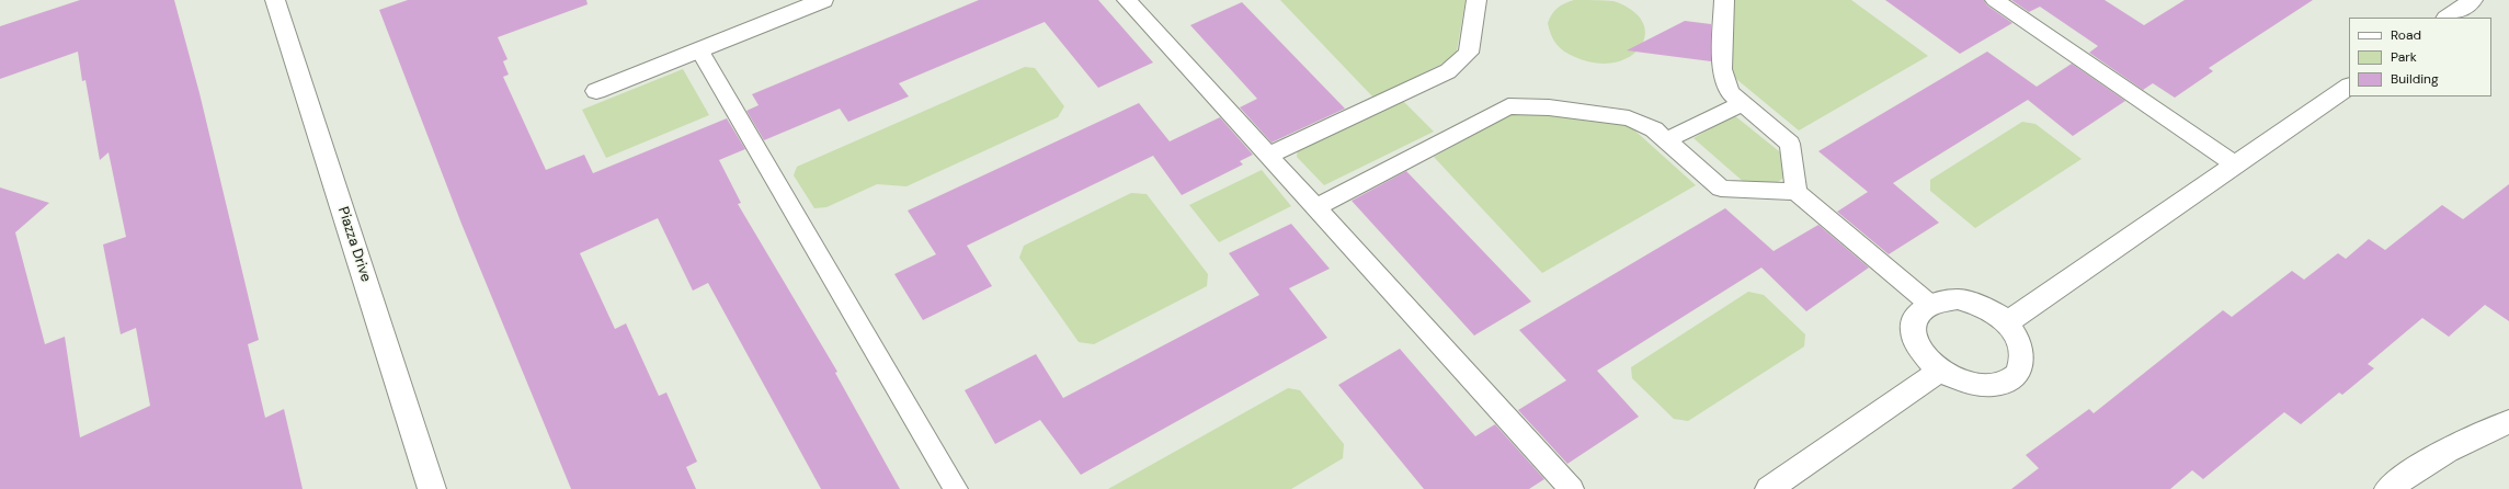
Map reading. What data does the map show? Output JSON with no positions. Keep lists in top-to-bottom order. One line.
{"streets":{"street":["Piazza Drive"]},"legend":["Road","Park","Building"]}
